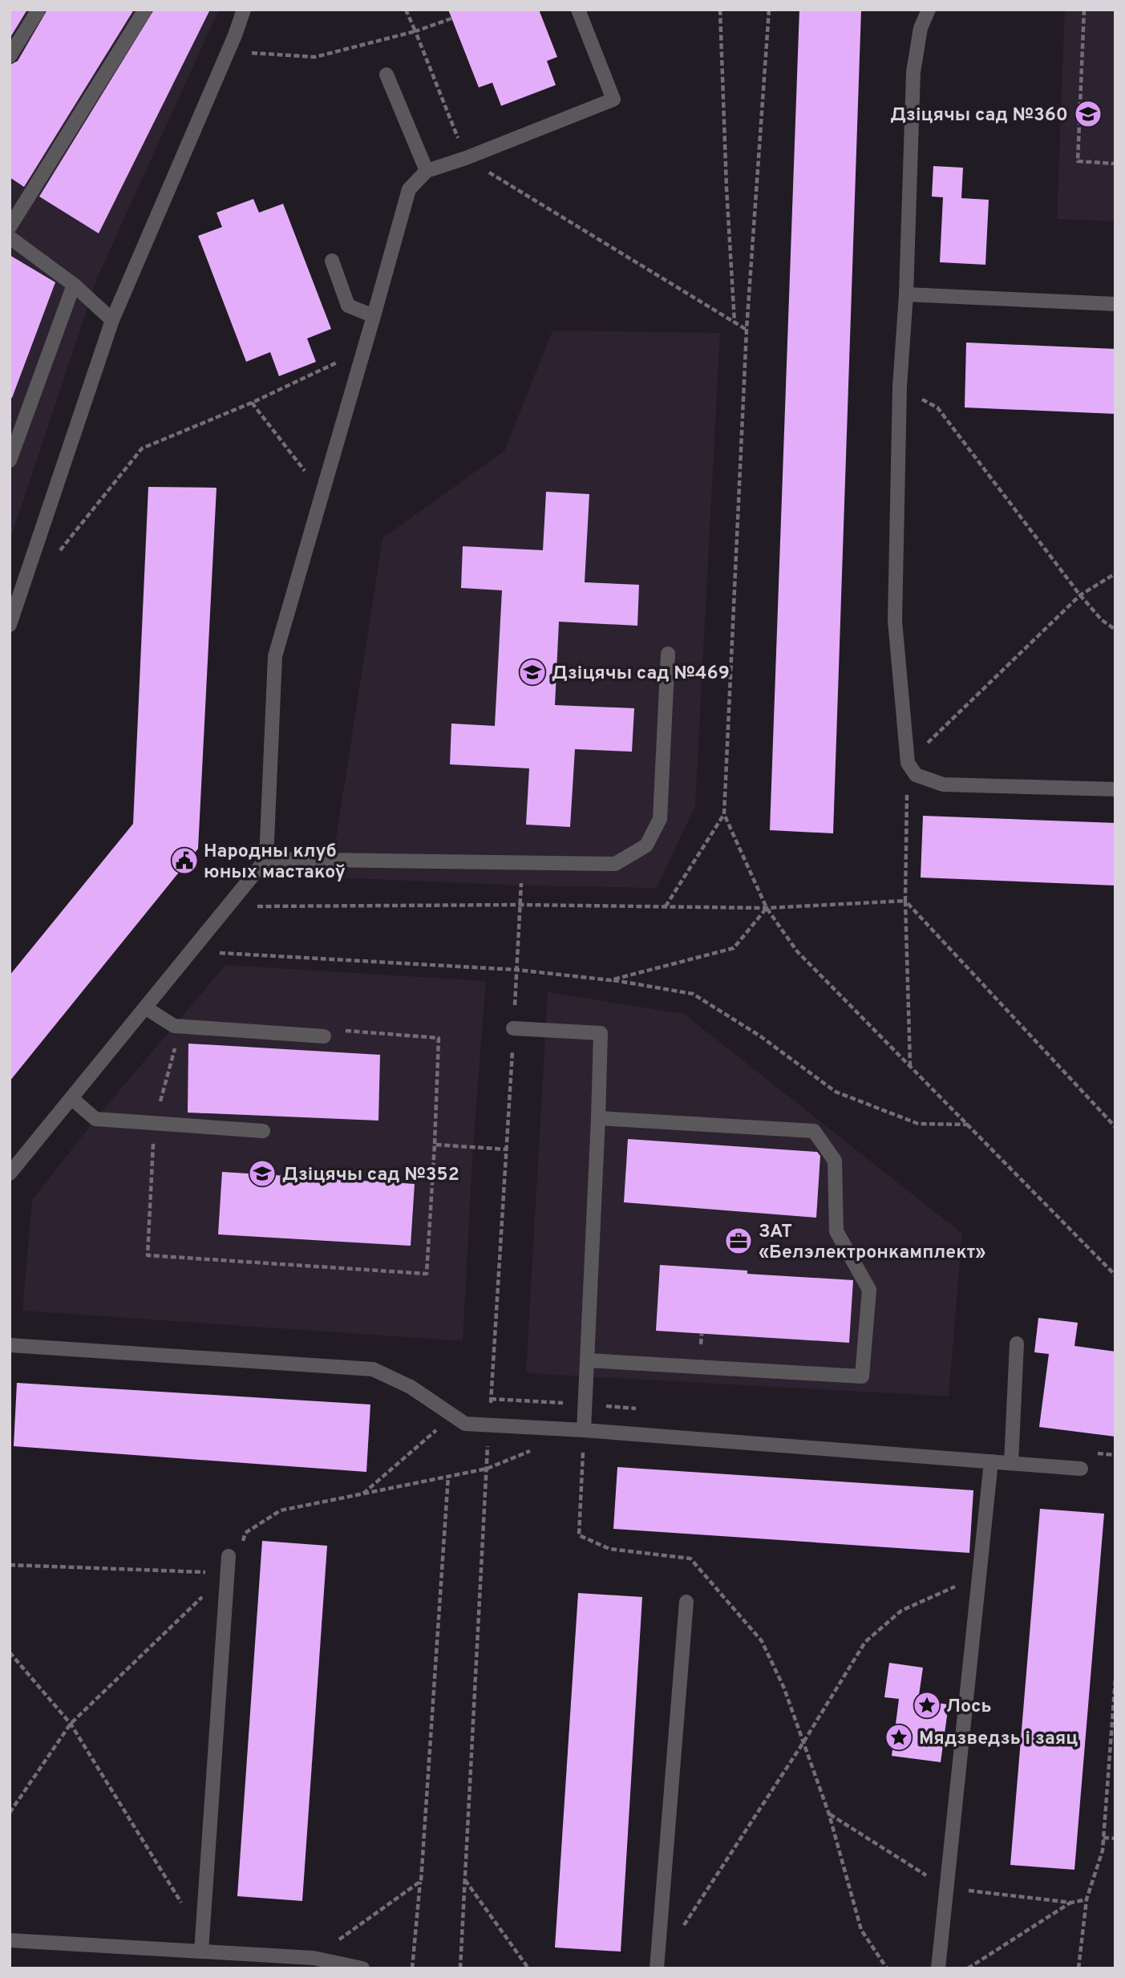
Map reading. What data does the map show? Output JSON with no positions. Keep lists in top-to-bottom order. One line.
{"places":{"school or university":["Дзіцячы сад №360","Дзіцячы сад №469","Дзіцячы сад №352"],"public building":["Народны клуб юных мастакоў"],"office":["ЗАТ «Белэлектронкамплект»"],"place":["Лось","Мядзведзь і заяц"]}}
